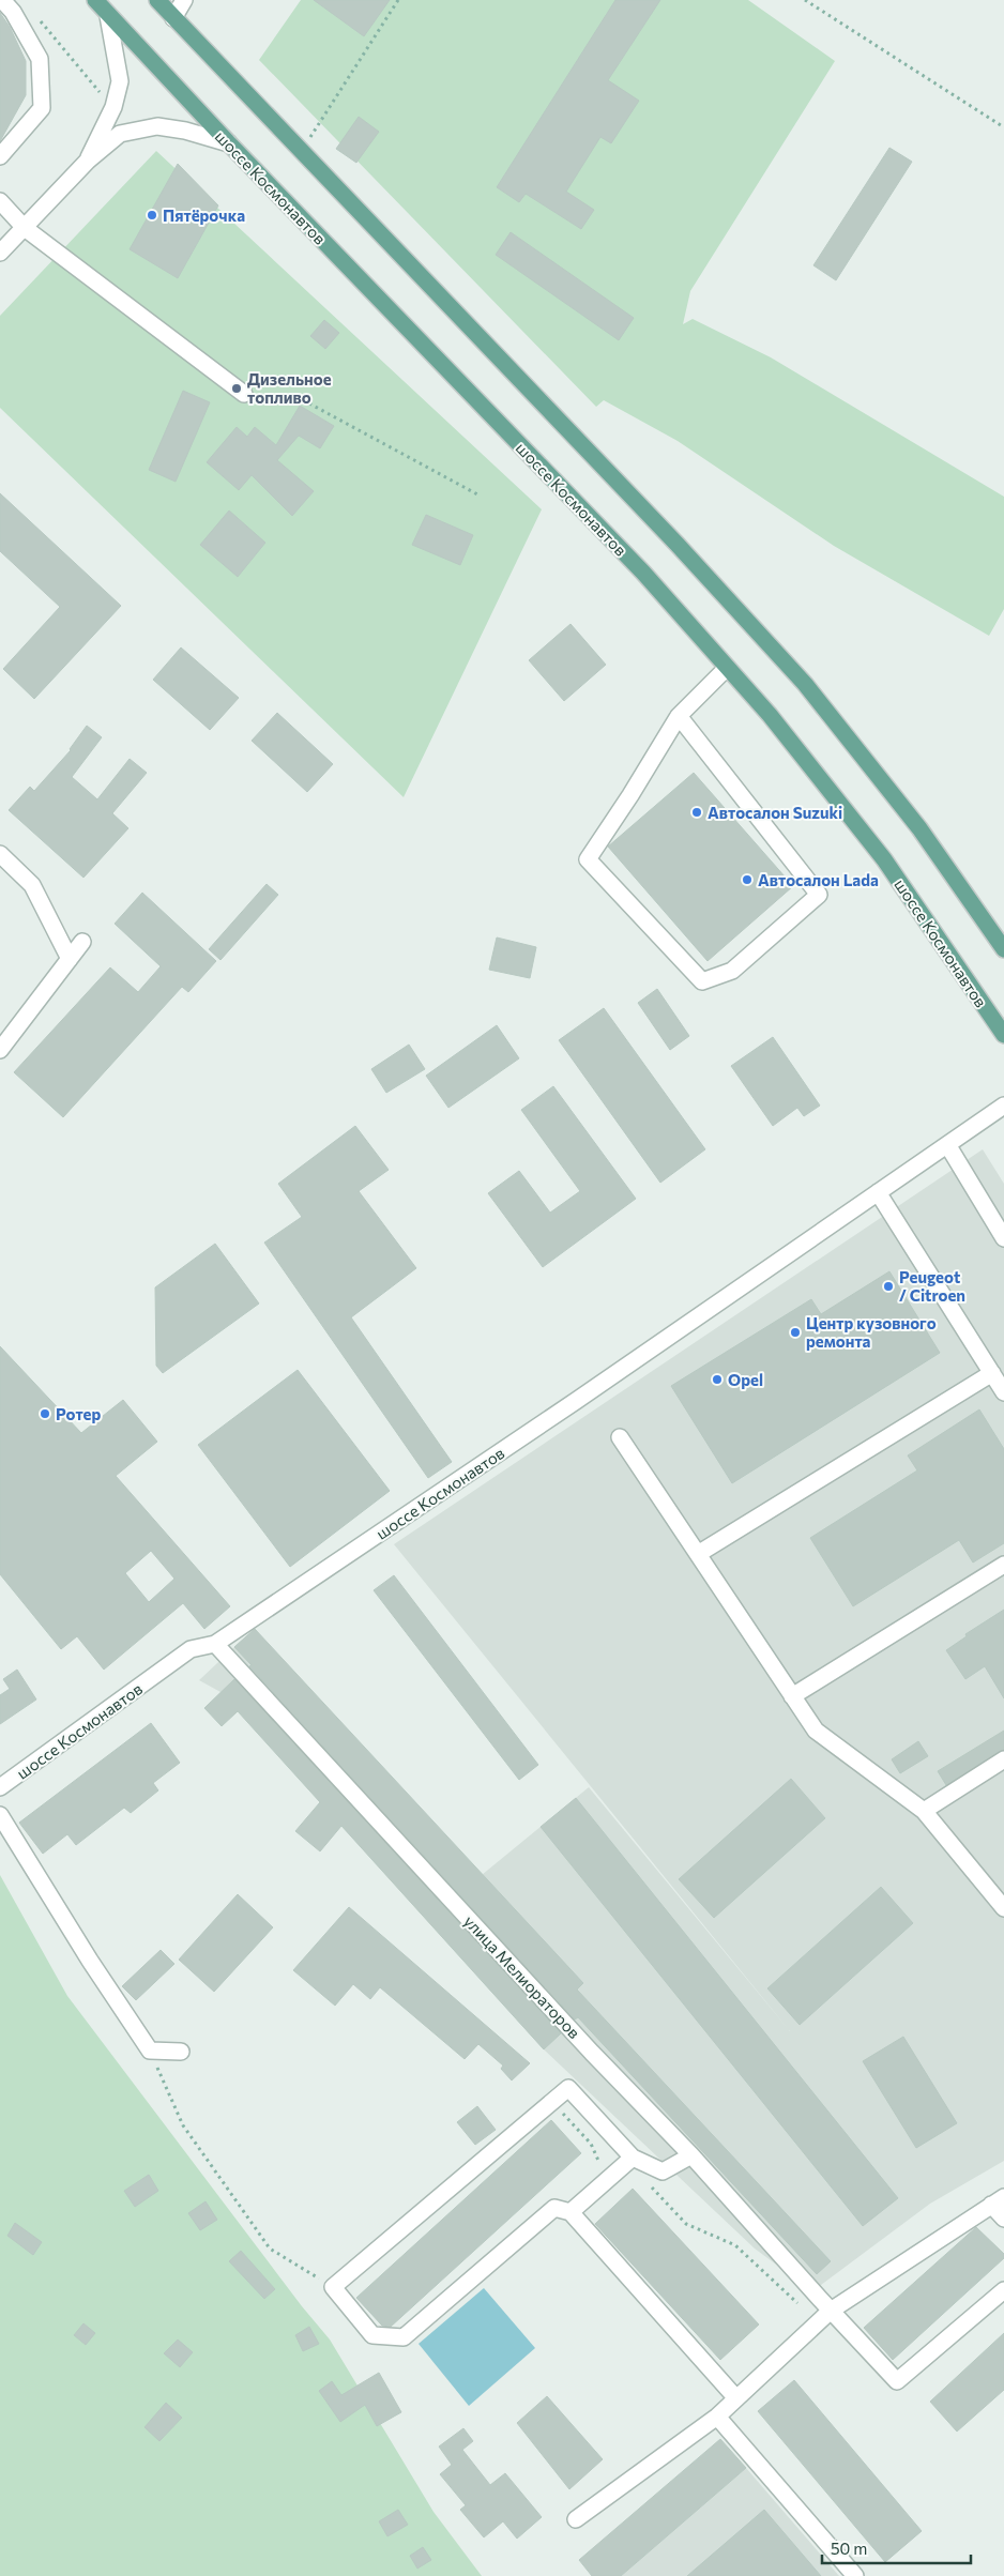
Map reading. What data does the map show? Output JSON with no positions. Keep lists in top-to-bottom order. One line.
{"streets":{"main road":["шоссе Космонавтов"],"street":["улица Мелиораторов"]},"crossings":[["шоссе Космонавтов","улица Мелиораторов"]],"places":["Пятёрочка","Дизельное топливо","Автосалон Suzuki","Автосалон Lada","Peugeot / Citroen","Центр кузовного ремонта","Opel","Ротер"],"scale_bar":"50 m"}
